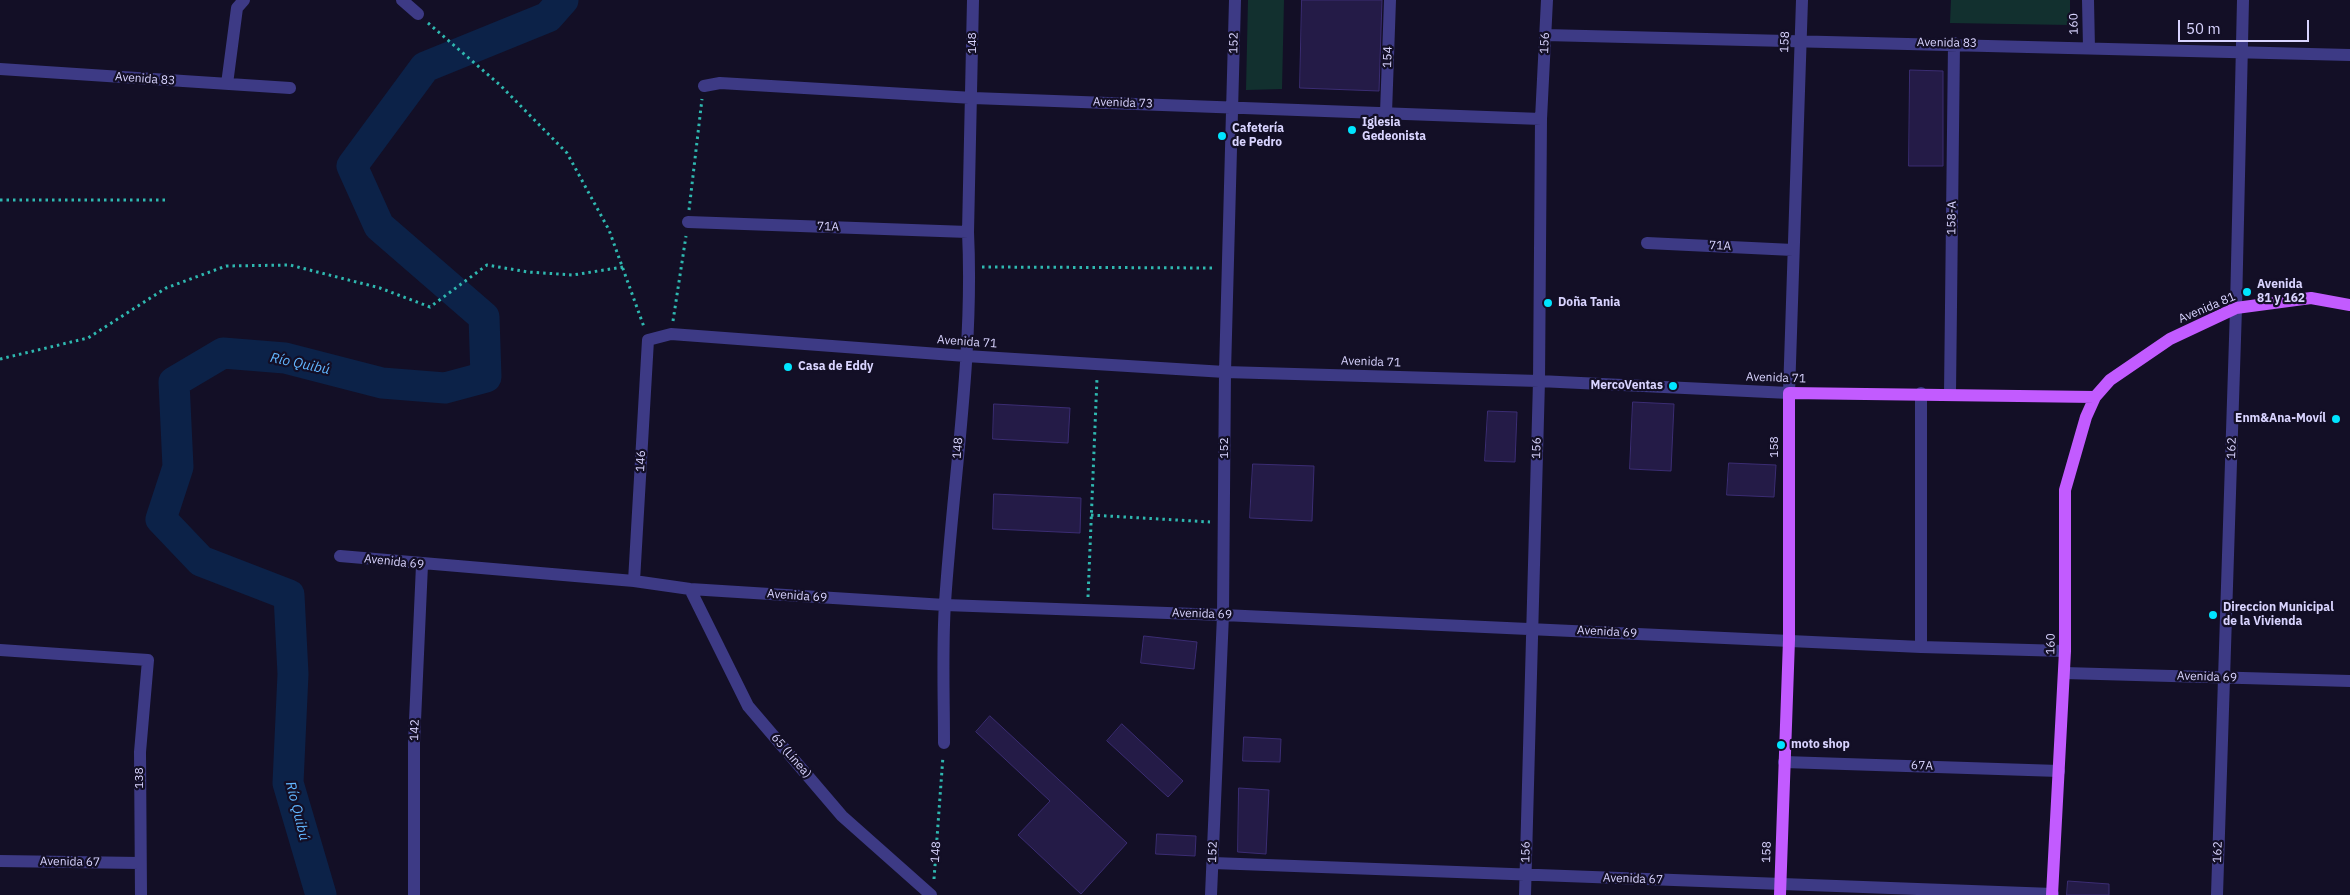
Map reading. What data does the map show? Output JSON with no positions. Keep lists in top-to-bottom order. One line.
{"streets":{"main road":["160","158","Avenida 81","Avenida 71"],"street":["148","152","156","Avenida 83","154","Avenida 73","158-A","71A","162","146","Avenida 69","142","65 (Línea)","67A","138","Avenida 67"]},"crossings":[["160","Avenida 83"],["160","Avenida 81"],["160","Avenida 71"],["160","Avenida 69"],["160","67A"],["160","Avenida 67"],["158","Avenida 83"],["158","71A"],["158","Avenida 71"],["158","Avenida 69"],["158","67A"],["158","Avenida 67"],["148","Avenida 73"],["148","71A"],["148","Avenida 71"],["148","Avenida 69"],["148","65 (Línea)"],["152","Avenida 73"],["152","Avenida 71"],["152","Avenida 69"],["152","Avenida 67"],["156","Avenida 83"],["156","Avenida 73"],["156","Avenida 71"],["156","Avenida 69"],["156","Avenida 67"],["Avenida 83","158-A"],["Avenida 83","162"],["154","Avenida 73"],["158-A","Avenida 71"],["Avenida 81","Avenida 71"],["Avenida 81","162"],["Avenida 71","146"],["162","Avenida 69"],["146","Avenida 69"],["Avenida 69","142"],["Avenida 69","65 (Línea)"],["138","Avenida 67"]],"water":["Río Quibú"],"places":["Iglesia Gedeonista","Cafetería de Pedro","Avenida 81 y 162","Doña Tania","Casa de Eddy","MercoVentas","Enm&Ana-Movíl","Direccion Municipal de la Vivienda","moto shop"],"scale_bar":"50 m"}
